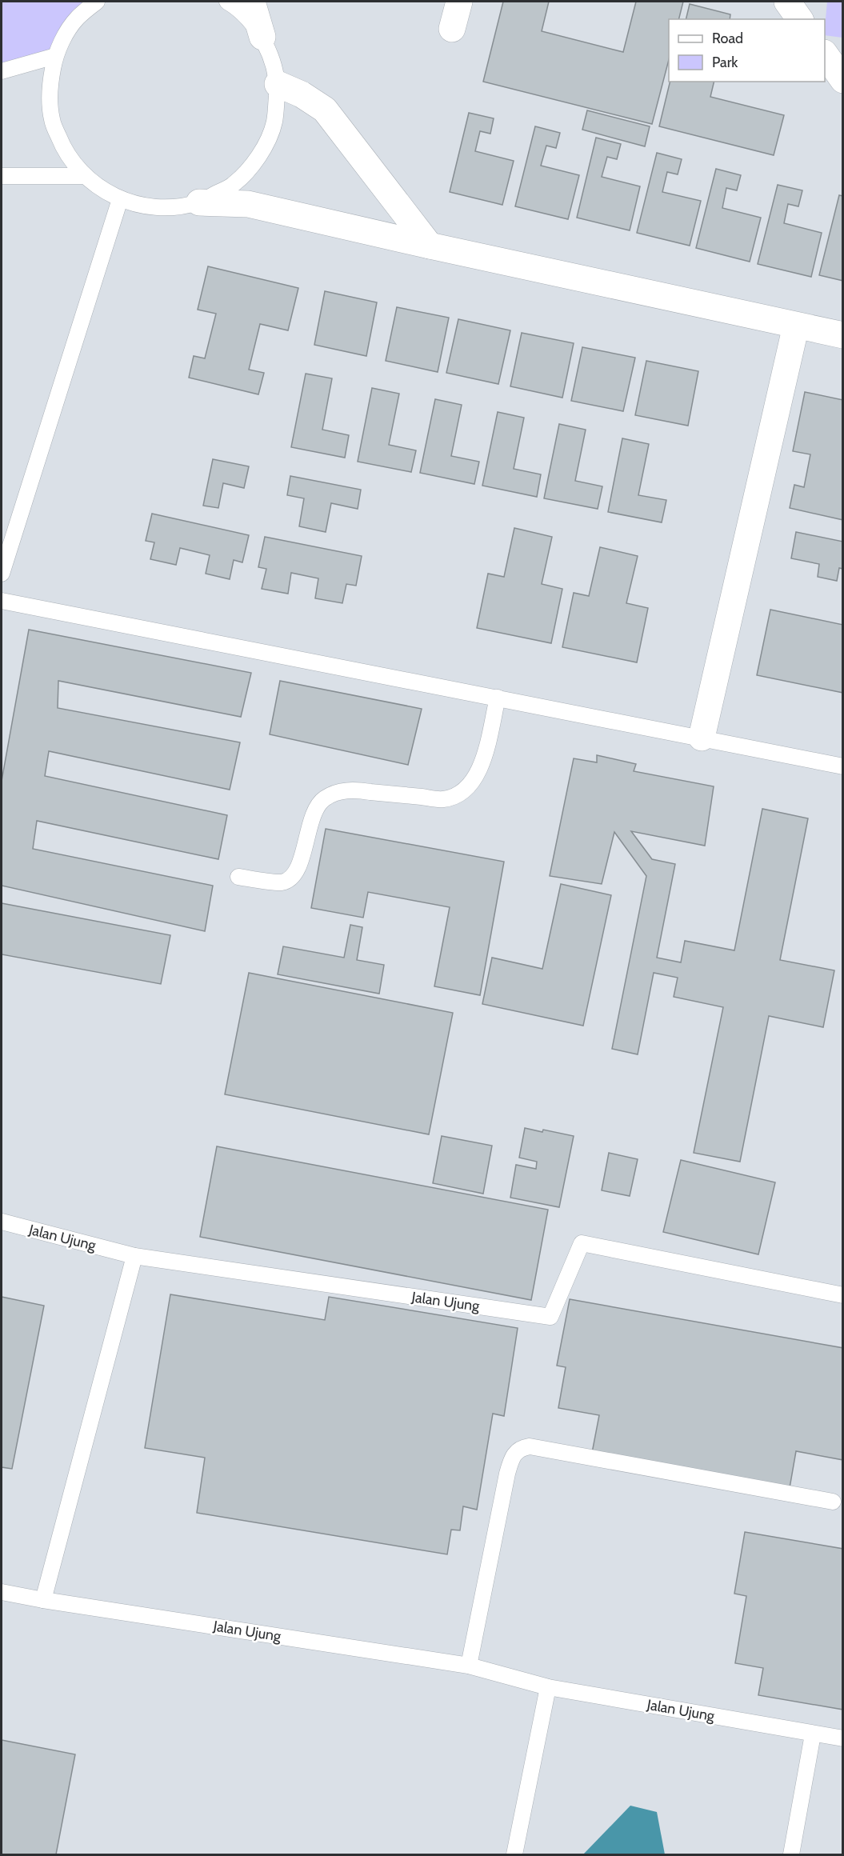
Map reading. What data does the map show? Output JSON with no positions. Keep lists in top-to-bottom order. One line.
{"streets":{"lane":["Jalan Ujung"]},"legend":["Road","Park"]}
